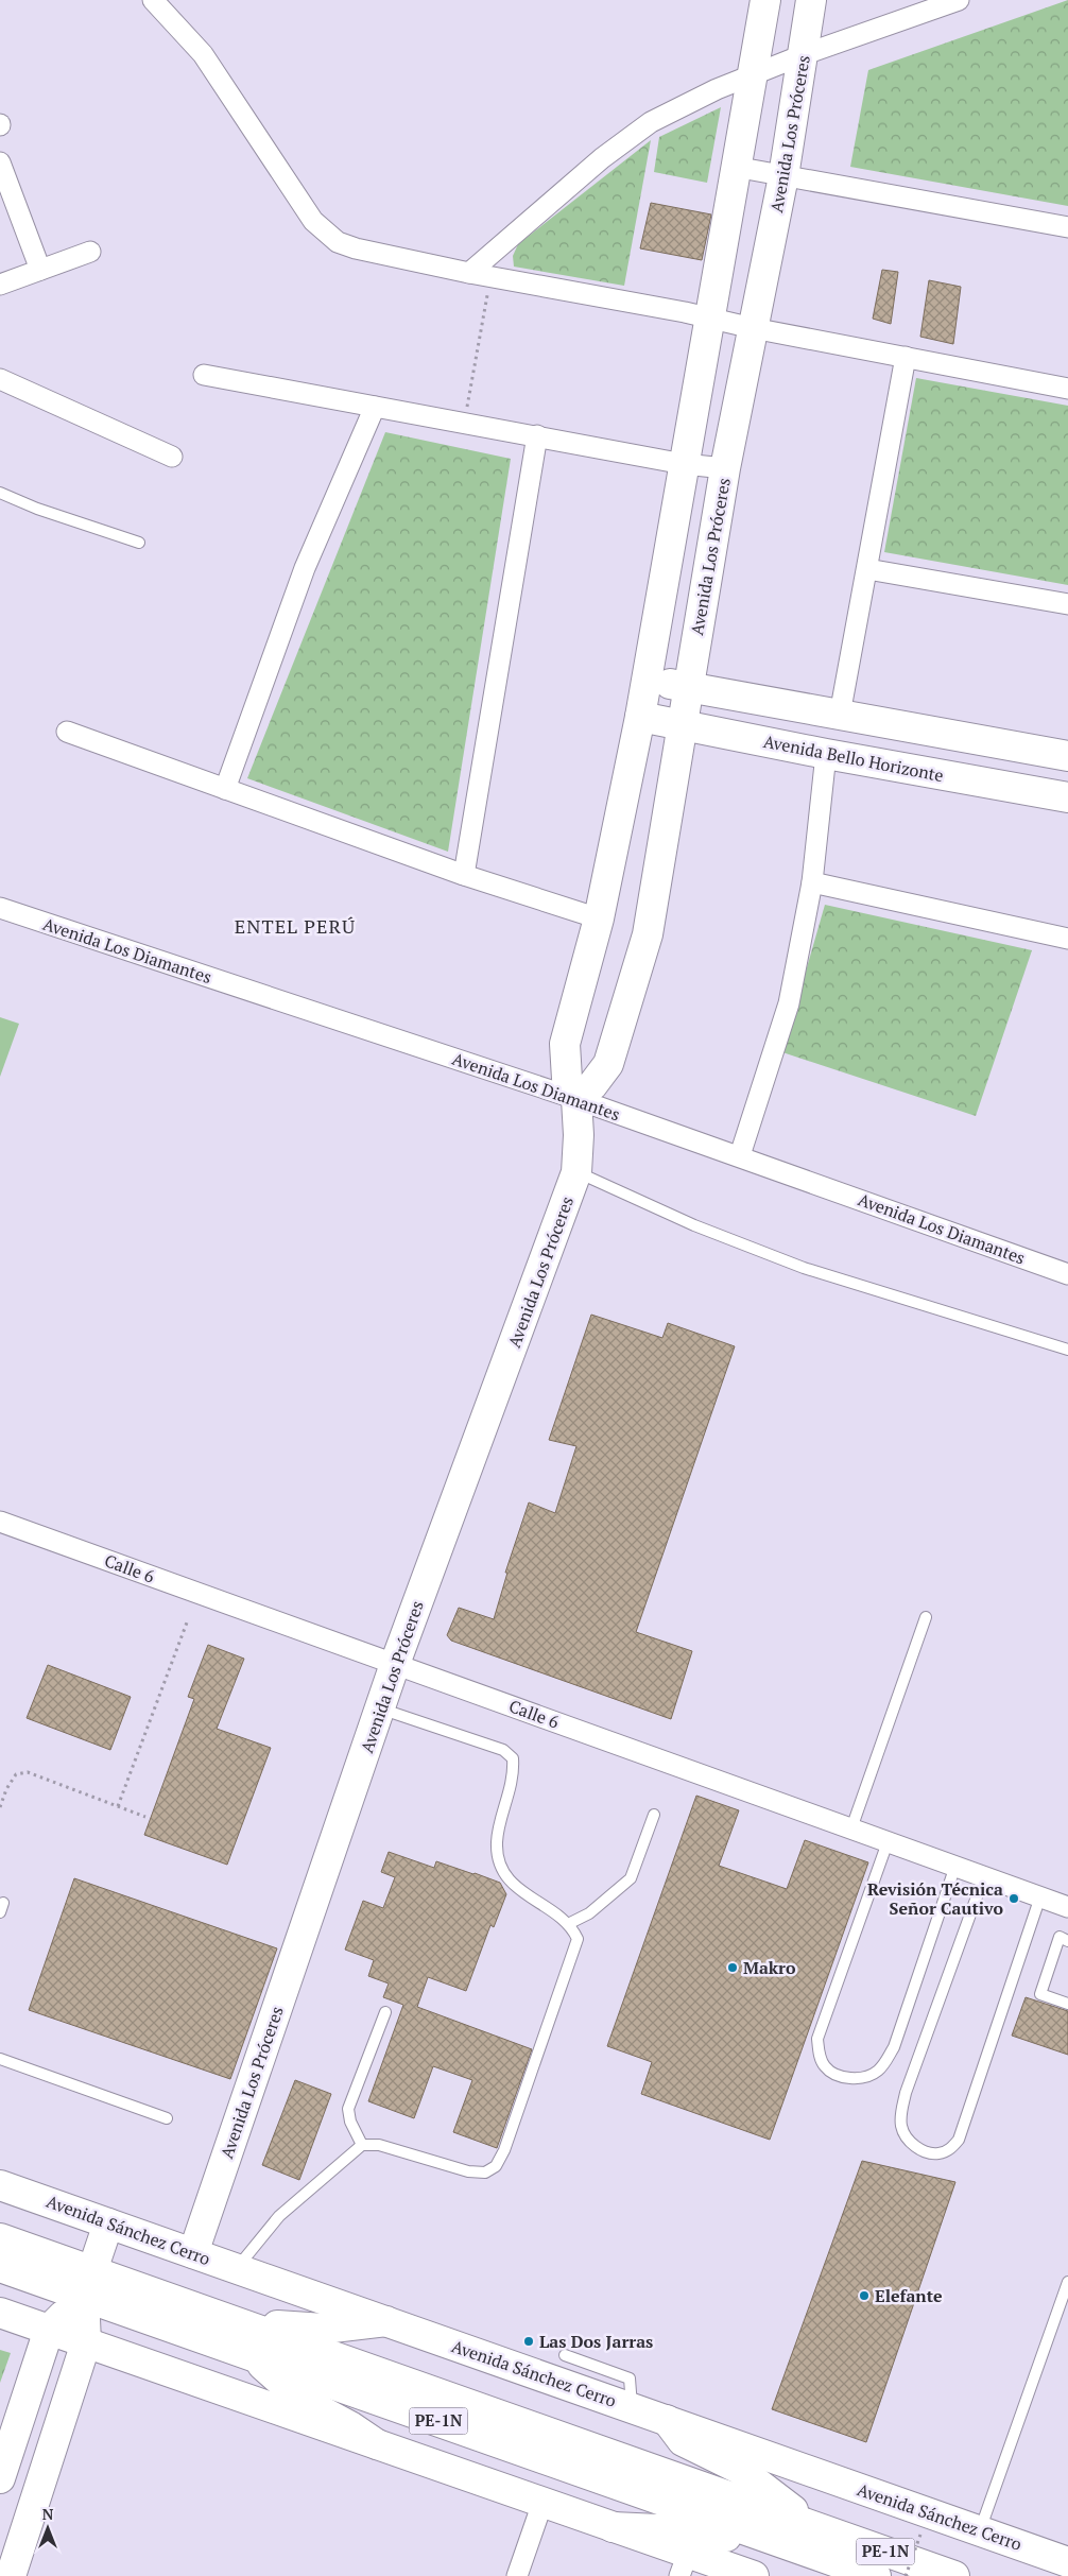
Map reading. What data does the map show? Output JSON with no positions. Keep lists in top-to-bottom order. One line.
{"streets":{"main road":["Avenida Los Próceres","Avenida Bello Horizonte","Avenida Sánchez Cerro","PE-1N"],"street":["Avenida Los Diamantes","Calle 6"]},"crossings":[["Avenida Los Próceres","Avenida Bello Horizonte"],["Avenida Los Próceres","Avenida Los Diamantes"],["Avenida Los Próceres","Calle 6"],["Avenida Los Próceres","Avenida Sánchez Cerro"]],"districts":["ENTEL PERÚ"],"places":["Revisión Técnica Señor Cautivo","Makro","Elefante","Las Dos Jarras"],"north":"top"}
